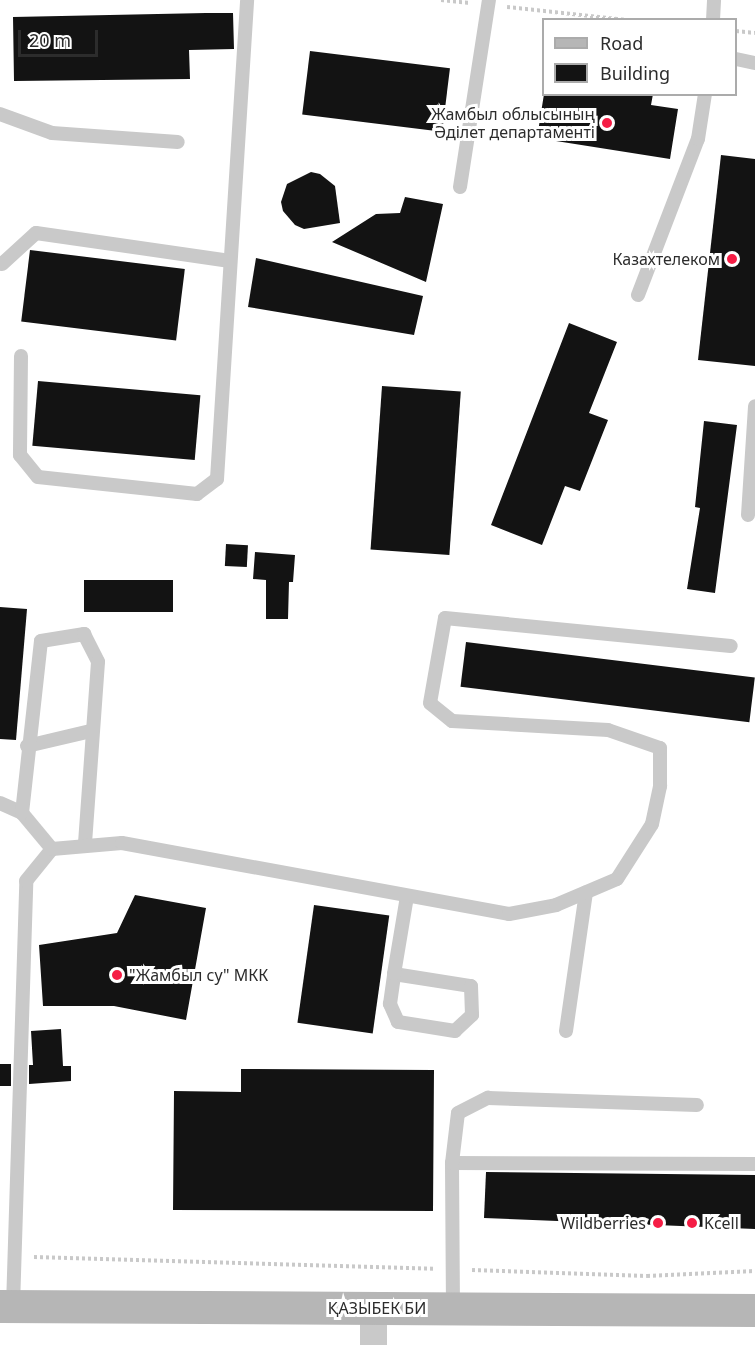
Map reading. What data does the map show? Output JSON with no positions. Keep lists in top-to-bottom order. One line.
{"streets":{"street":["ҚАЗЫБЕК БИ"]},"places":["Жамбыл облысының Әділет департаменті","Казахтелеком","\"Жамбыл су\" МКК","Wildberries","Kcell"],"legend":["Road","Building"],"scale_bar":"20 m"}
